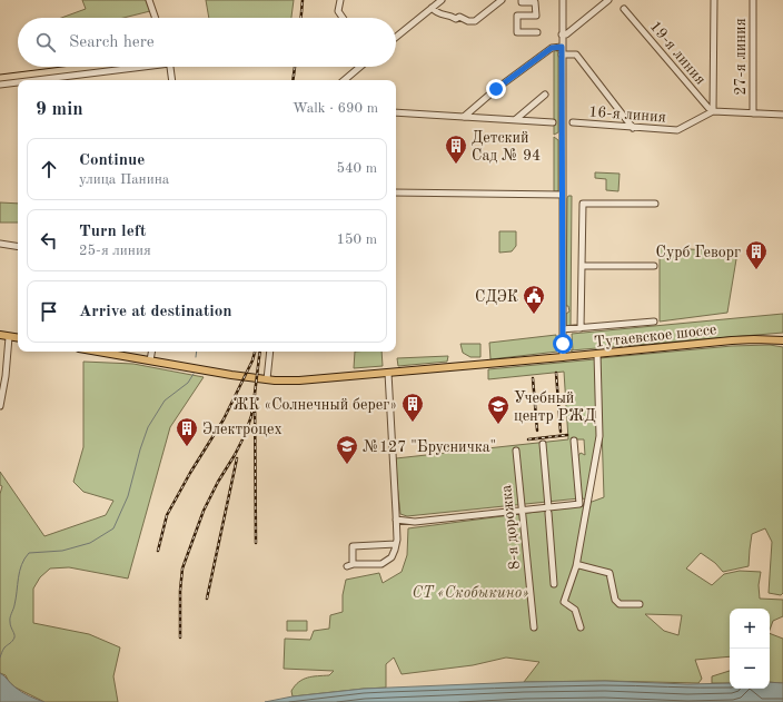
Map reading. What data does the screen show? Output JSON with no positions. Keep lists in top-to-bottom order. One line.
{"streets":{"main road":["Тутаевское шоссе"],"street":["19-я линия","27-я линия","16-я линия","8-я дорожка"]},"crossings":[["19-я линия","27-я линия"],["19-я линия","16-я линия"],["27-я линия","16-я линия"]],"parks":["СТ «Скобыкино»"],"places":{"building":["Детский Сад № 94","Сурб Геворг","ЖК «Солнечный берег»","Электроцех"],"public building":["СДЭК"],"school or university":["Учебный центр РЖД","№127 \"Брусничка\""]},"page":{"search":"Search here","heading":["9 min","Walk · 690 m"],"list":[["Continue","улица Панина","540 m"],["Turn left","25-я линия","150 m"],"Arrive at destination"],"map_buttons":["+","−"]}}
